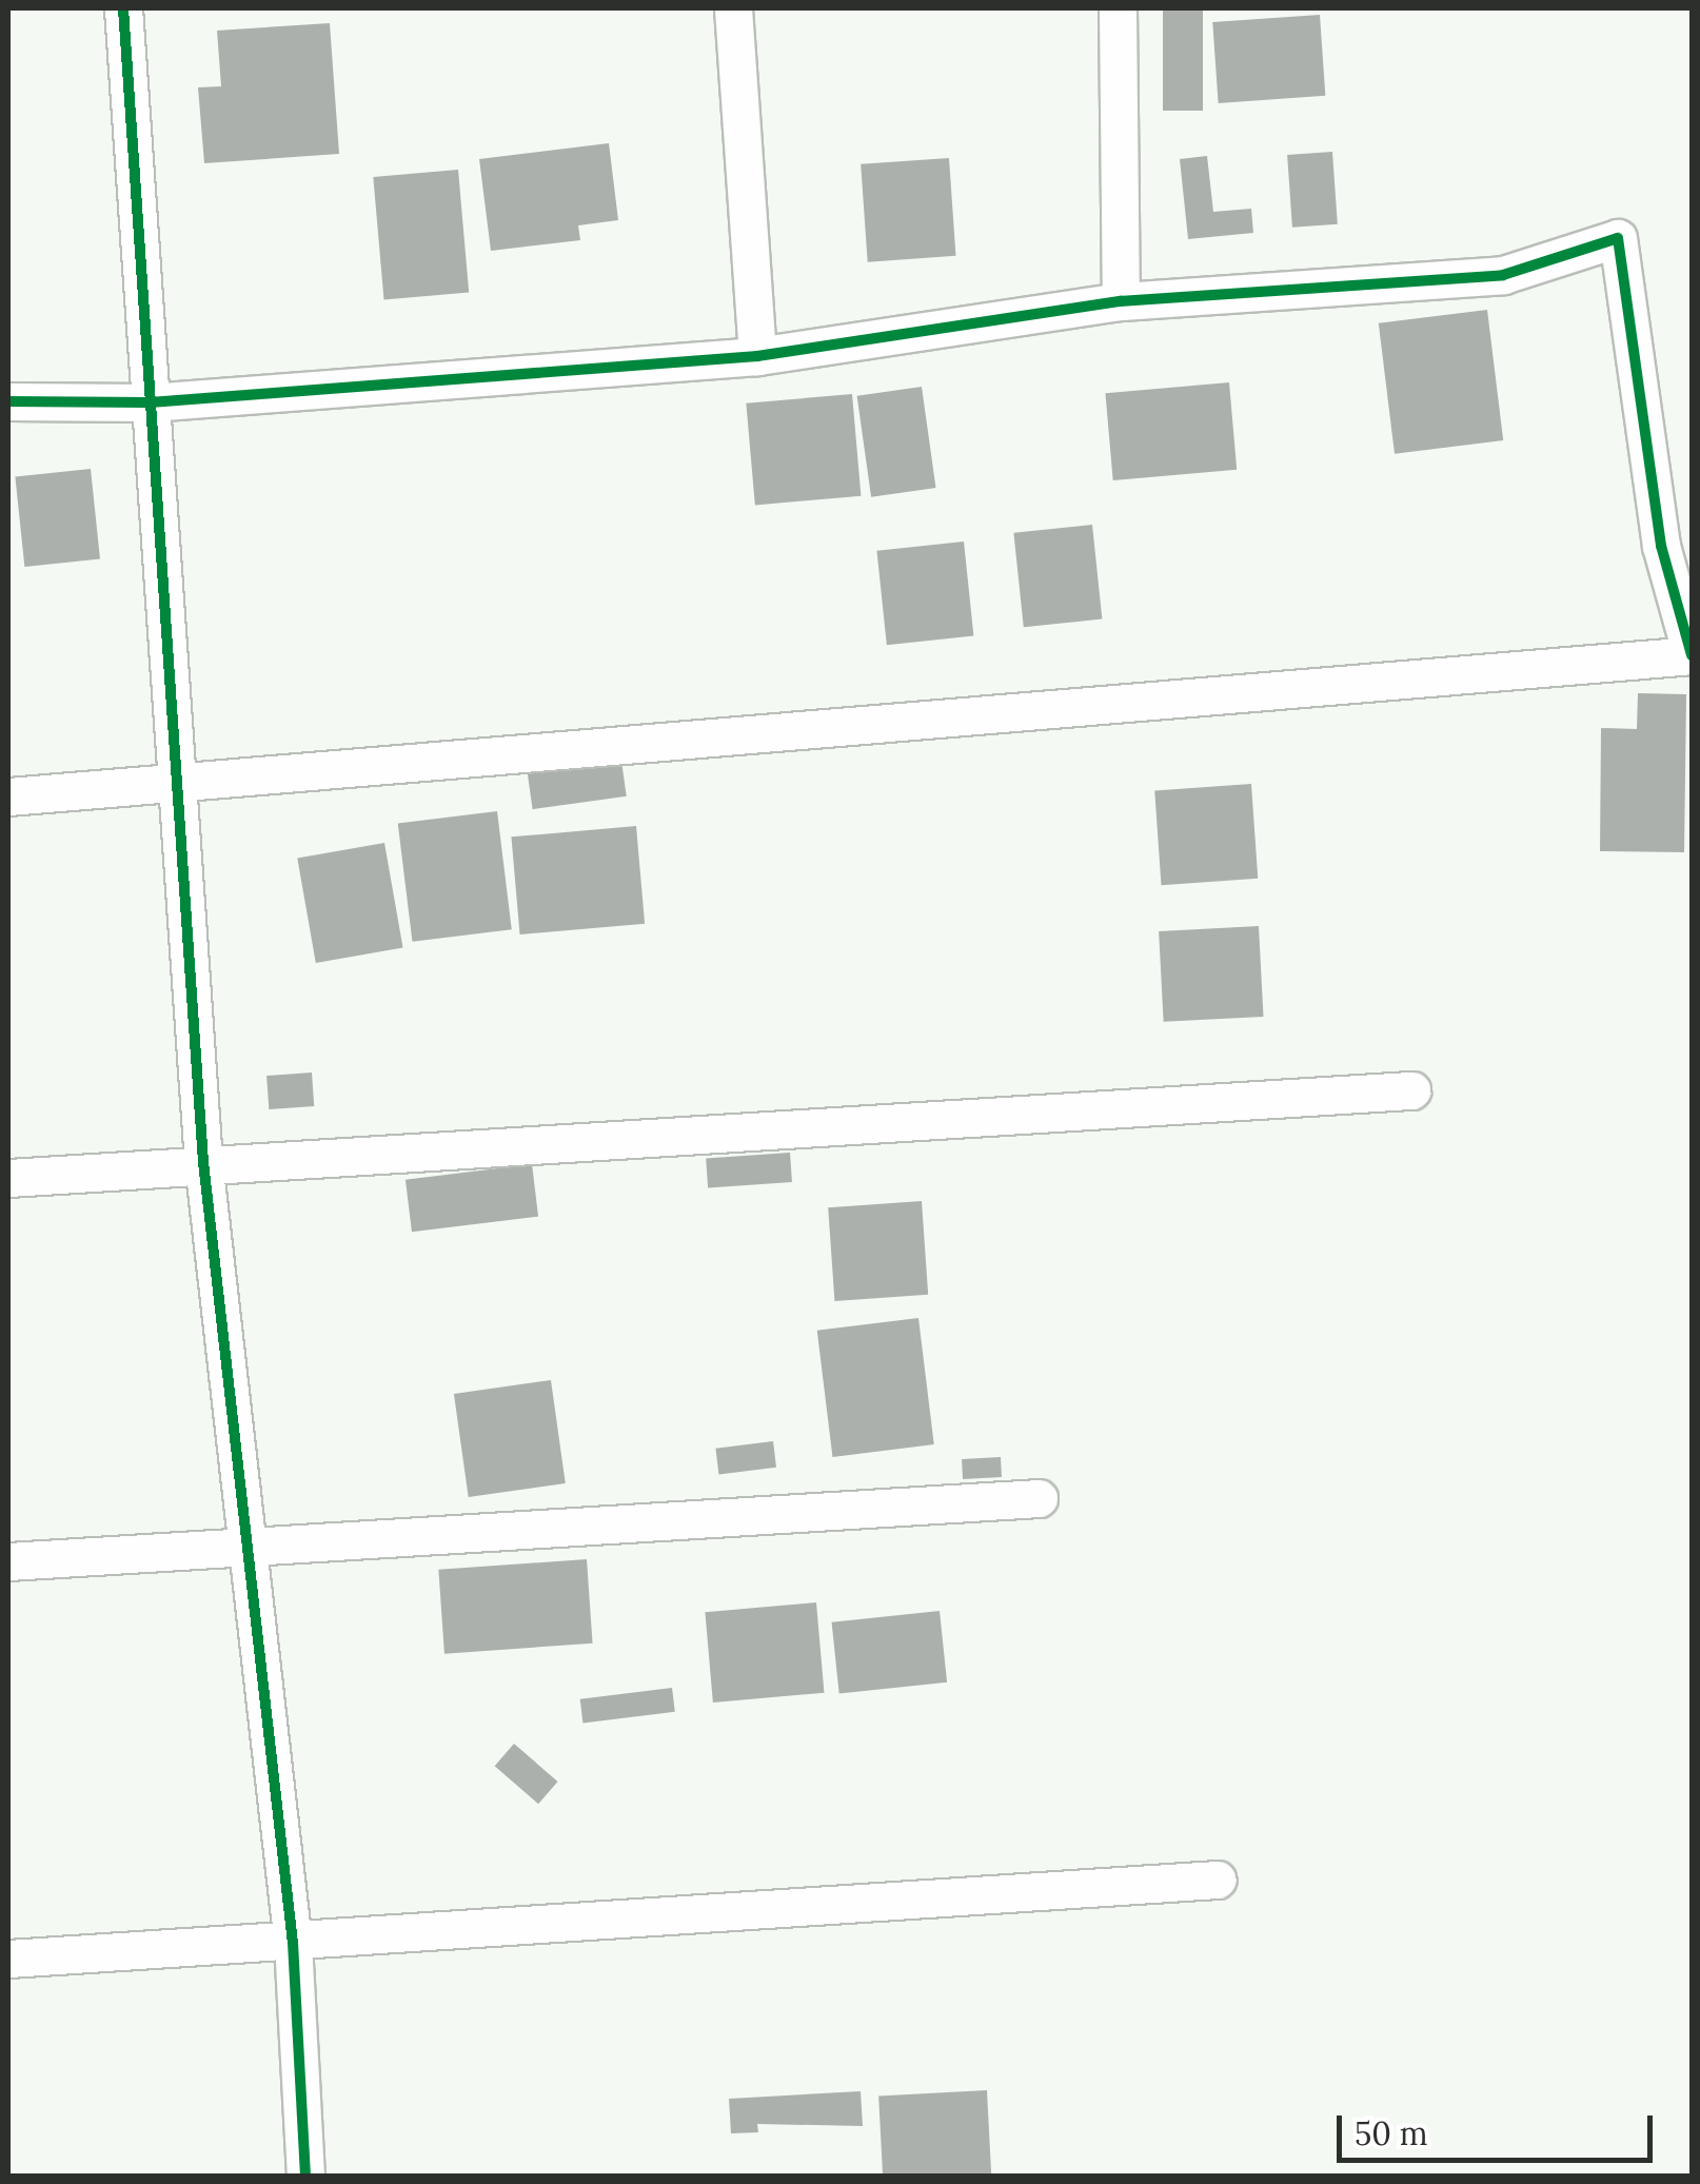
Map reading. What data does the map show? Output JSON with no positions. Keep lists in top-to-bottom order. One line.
{"scale_bar":"50 m"}
